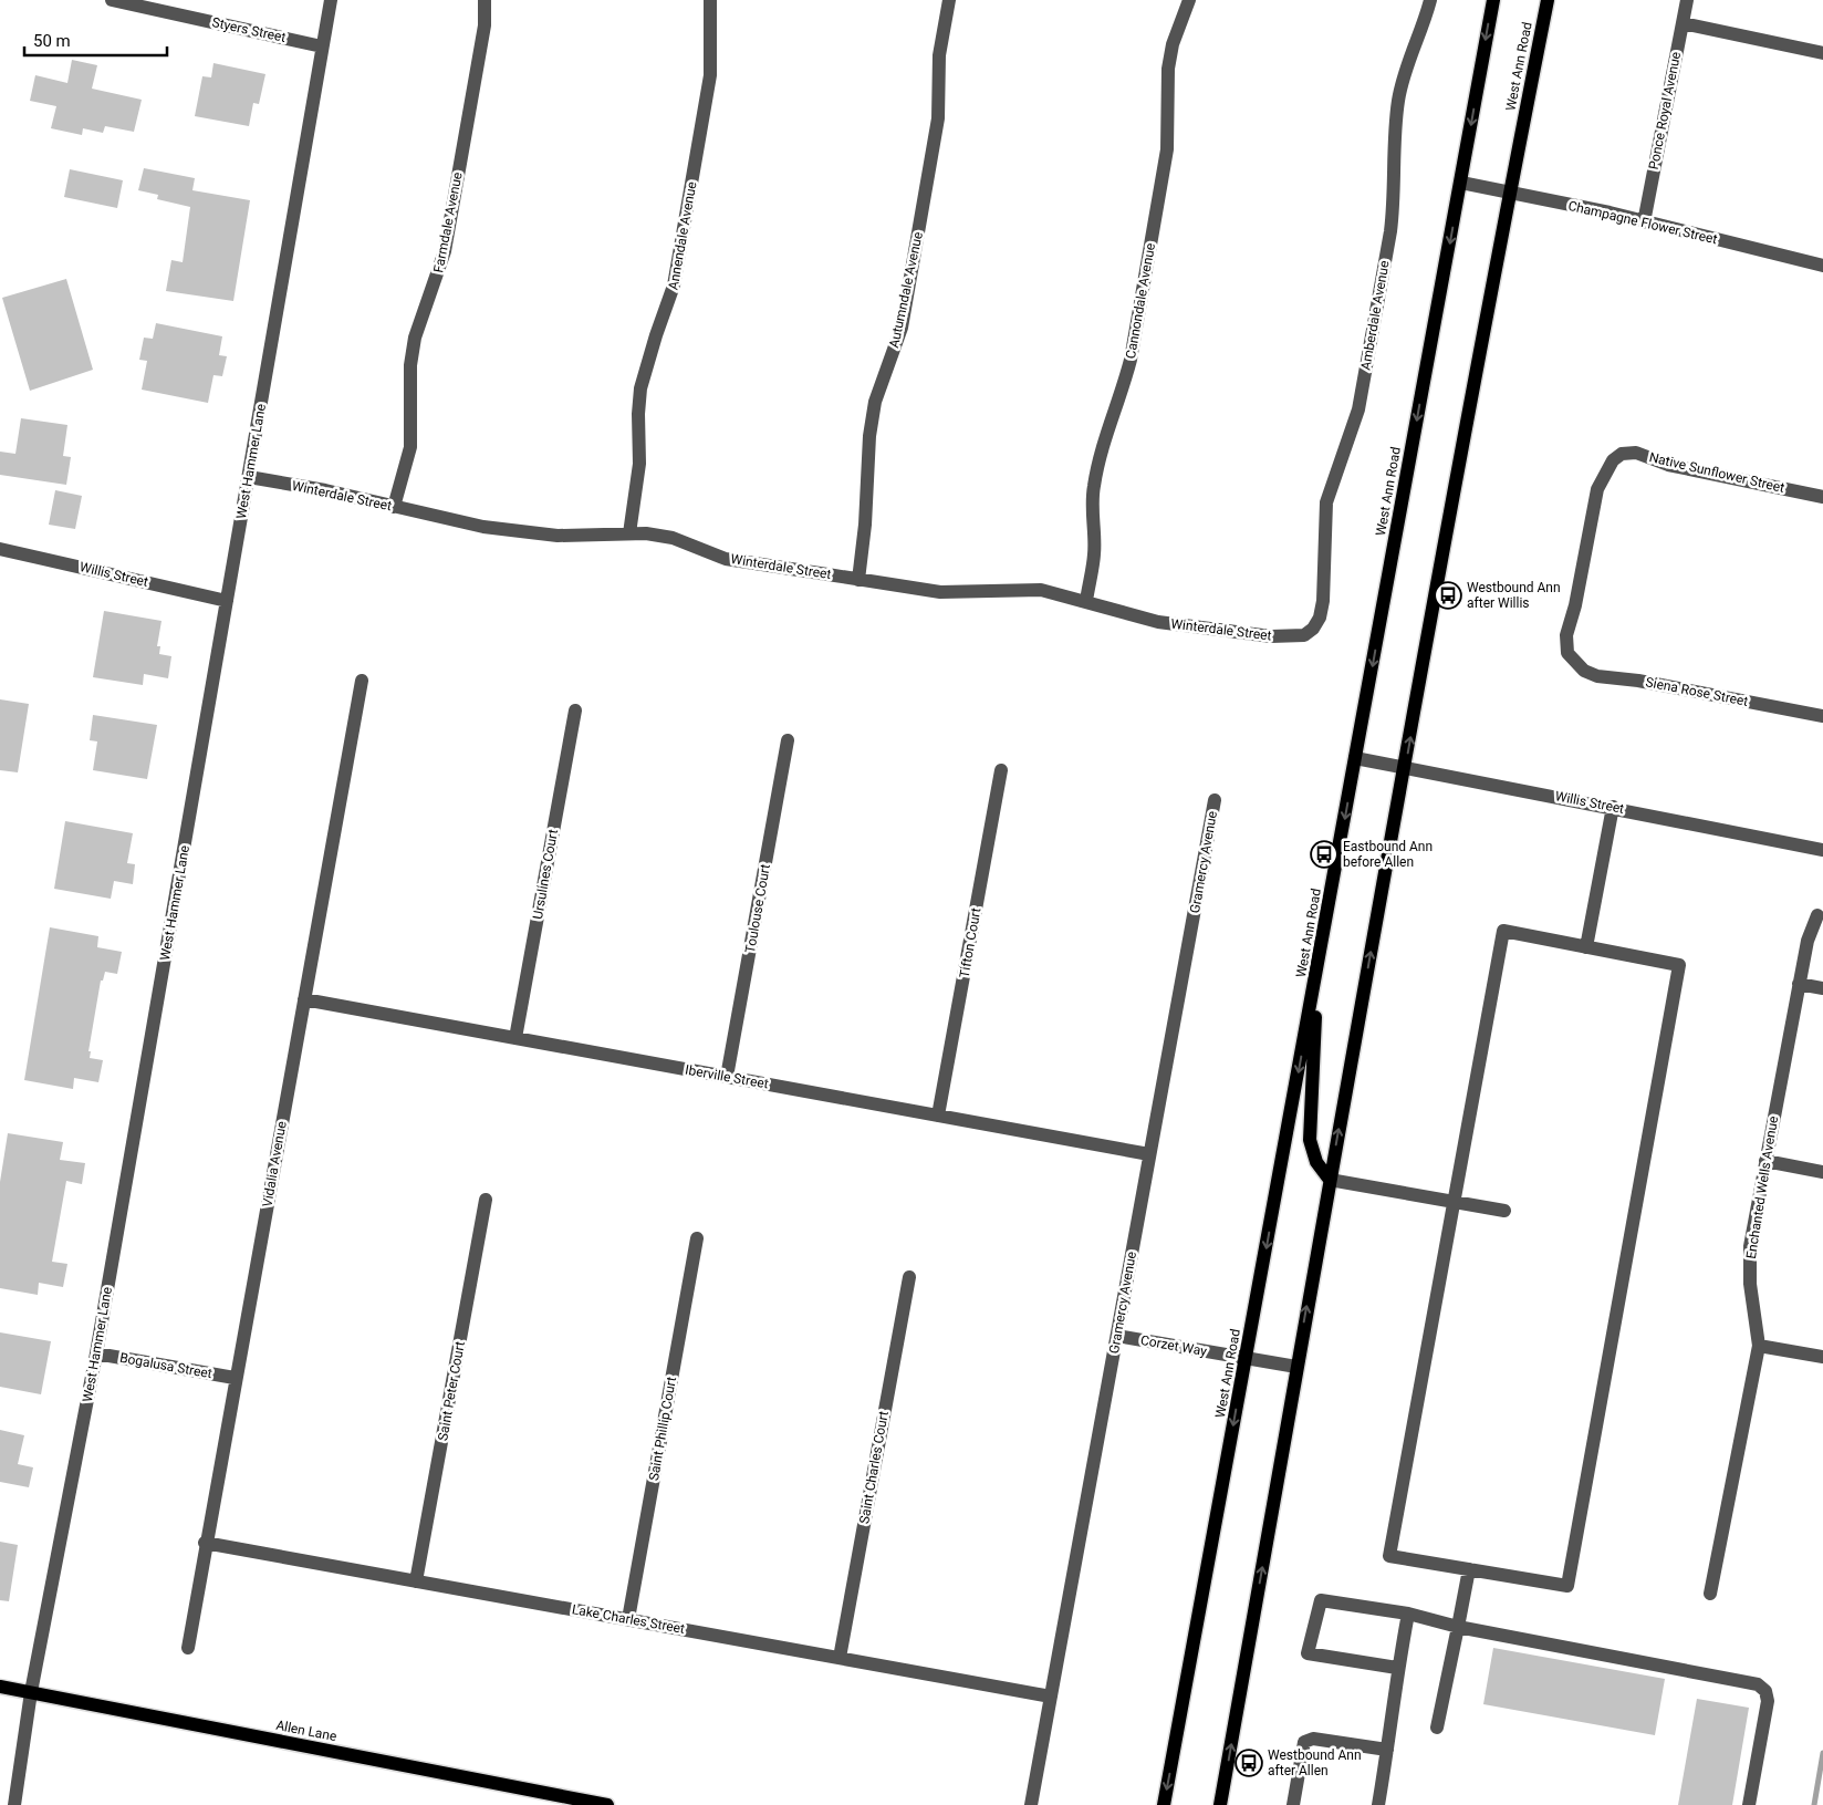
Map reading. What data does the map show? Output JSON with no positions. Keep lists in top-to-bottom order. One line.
{"streets":{"main road":["West Ann Road","Allen Lane"],"street":["Styers Street","Ponce Royal Avenue","Farmdale Avenue","Champagne Flower Street","Annendale Avenue","Autumndale Avenue","Cannondale Avenue","Amberdale Avenue","West Hammer Lane","Native Sunflower Street","Winterdale Street","Willis Street","Siena Rose Street","Gramercy Avenue","Ursulines Court","Toulouse Court","Tifton Court","Iberville Street","Vidalia Avenue","Enchanted Wells Avenue","Corzet Way","Bogalusa Street","Saint Peter Court","Saint Phillip Court","Saint Charles Court","Lake Charles Street"]},"crossings":[["Styers Street","West Hammer Lane"],["West Ann Road","Champagne Flower Street"],["West Ann Road","Willis Street"],["West Ann Road","Corzet Way"],["Ponce Royal Avenue","Champagne Flower Street"],["Farmdale Avenue","Winterdale Street"],["Annendale Avenue","Winterdale Street"],["Autumndale Avenue","Winterdale Street"],["Cannondale Avenue","Winterdale Street"],["Amberdale Avenue","Winterdale Street"],["West Hammer Lane","Winterdale Street"],["West Hammer Lane","Willis Street"],["West Hammer Lane","Bogalusa Street"],["West Hammer Lane","Allen Lane"],["Native Sunflower Street","Siena Rose Street"],["Gramercy Avenue","Iberville Street"],["Gramercy Avenue","Corzet Way"],["Gramercy Avenue","Lake Charles Street"],["Ursulines Court","Iberville Street"],["Toulouse Court","Iberville Street"],["Tifton Court","Iberville Street"],["Iberville Street","Vidalia Avenue"],["Vidalia Avenue","Bogalusa Street"],["Vidalia Avenue","Lake Charles Street"],["Saint Peter Court","Lake Charles Street"],["Saint Phillip Court","Lake Charles Street"],["Saint Charles Court","Lake Charles Street"]],"places":{"bus stop":["Westbound Ann after Willis","Eastbound Ann before Allen","Westbound Ann after Allen"]},"scale_bar":"50 m"}
